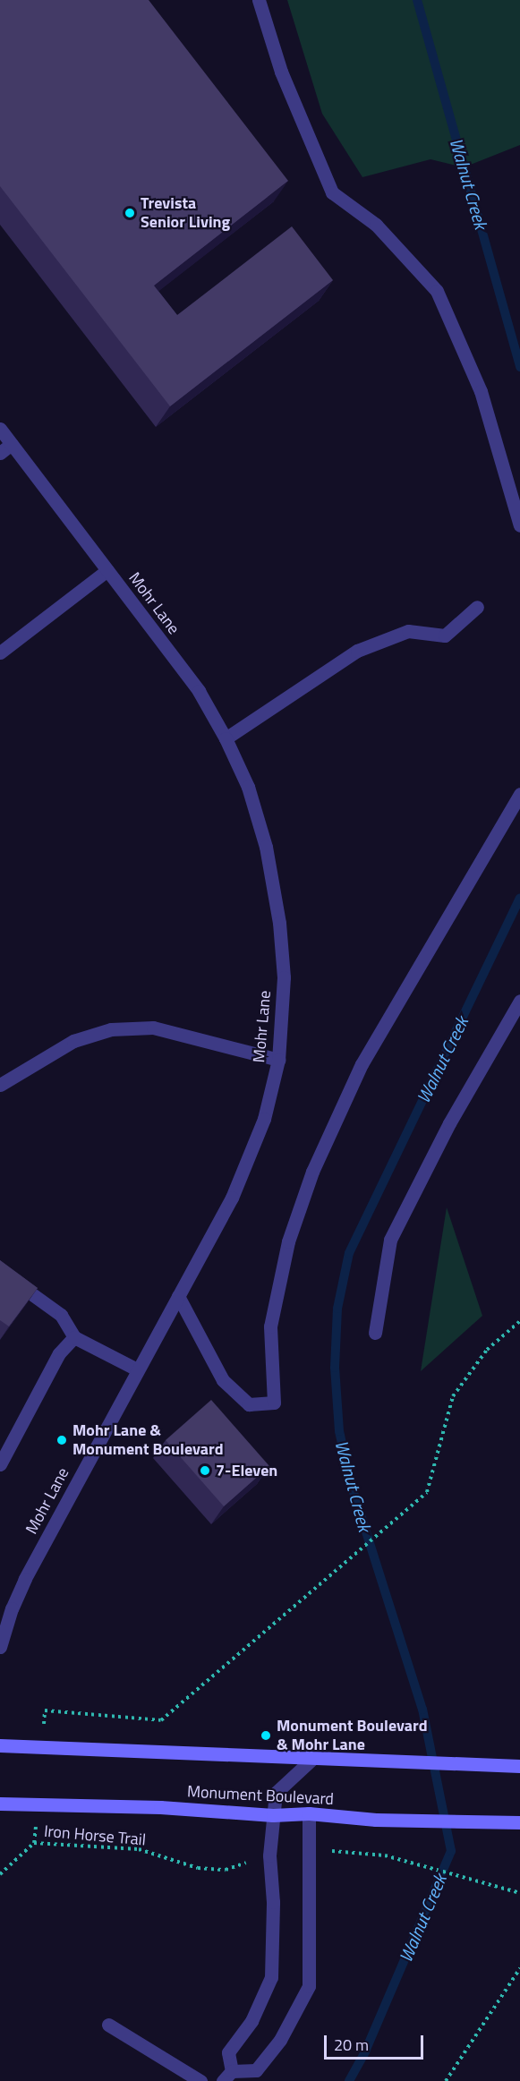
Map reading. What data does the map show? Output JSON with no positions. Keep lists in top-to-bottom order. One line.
{"streets":{"main road":["Monument Boulevard"],"street":["Mohr Lane"],"path":["Iron Horse Trail"]},"crossings":[["Monument Boulevard","Iron Horse Trail"]],"water":["Walnut Creek"],"places":["Trevista Senior Living","Mohr Lane & Monument Boulevard","7-Eleven","Monument Boulevard & Mohr Lane"],"scale_bar":"20 m"}
